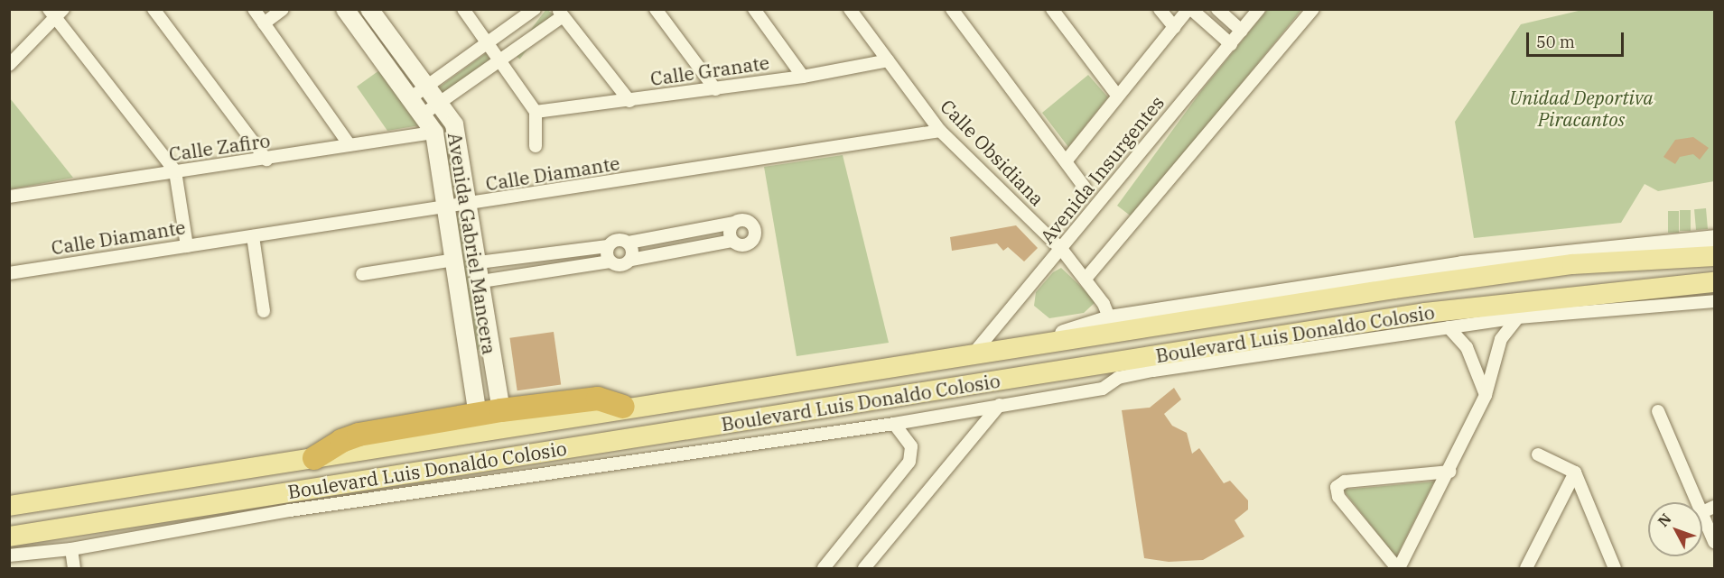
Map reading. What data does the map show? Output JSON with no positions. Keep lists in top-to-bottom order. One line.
{"streets":{"main road":["Boulevard Luis Donaldo Colosio"],"street":["Calle Granate","Calle Zafiro","Calle Obsidiana","Avenida Insurgentes","Calle Diamante","Avenida Gabriel Mancera"]},"crossings":[["Calle Granate","Calle Obsidiana"],["Calle Zafiro","Avenida Gabriel Mancera"],["Calle Obsidiana","Avenida Insurgentes"],["Calle Obsidiana","Calle Diamante"],["Avenida Insurgentes","Boulevard Luis Donaldo Colosio"],["Calle Diamante","Avenida Gabriel Mancera"]],"parks":["Unidad Deportiva Piracantos"],"scale_bar":"50 m","north":"top left"}
